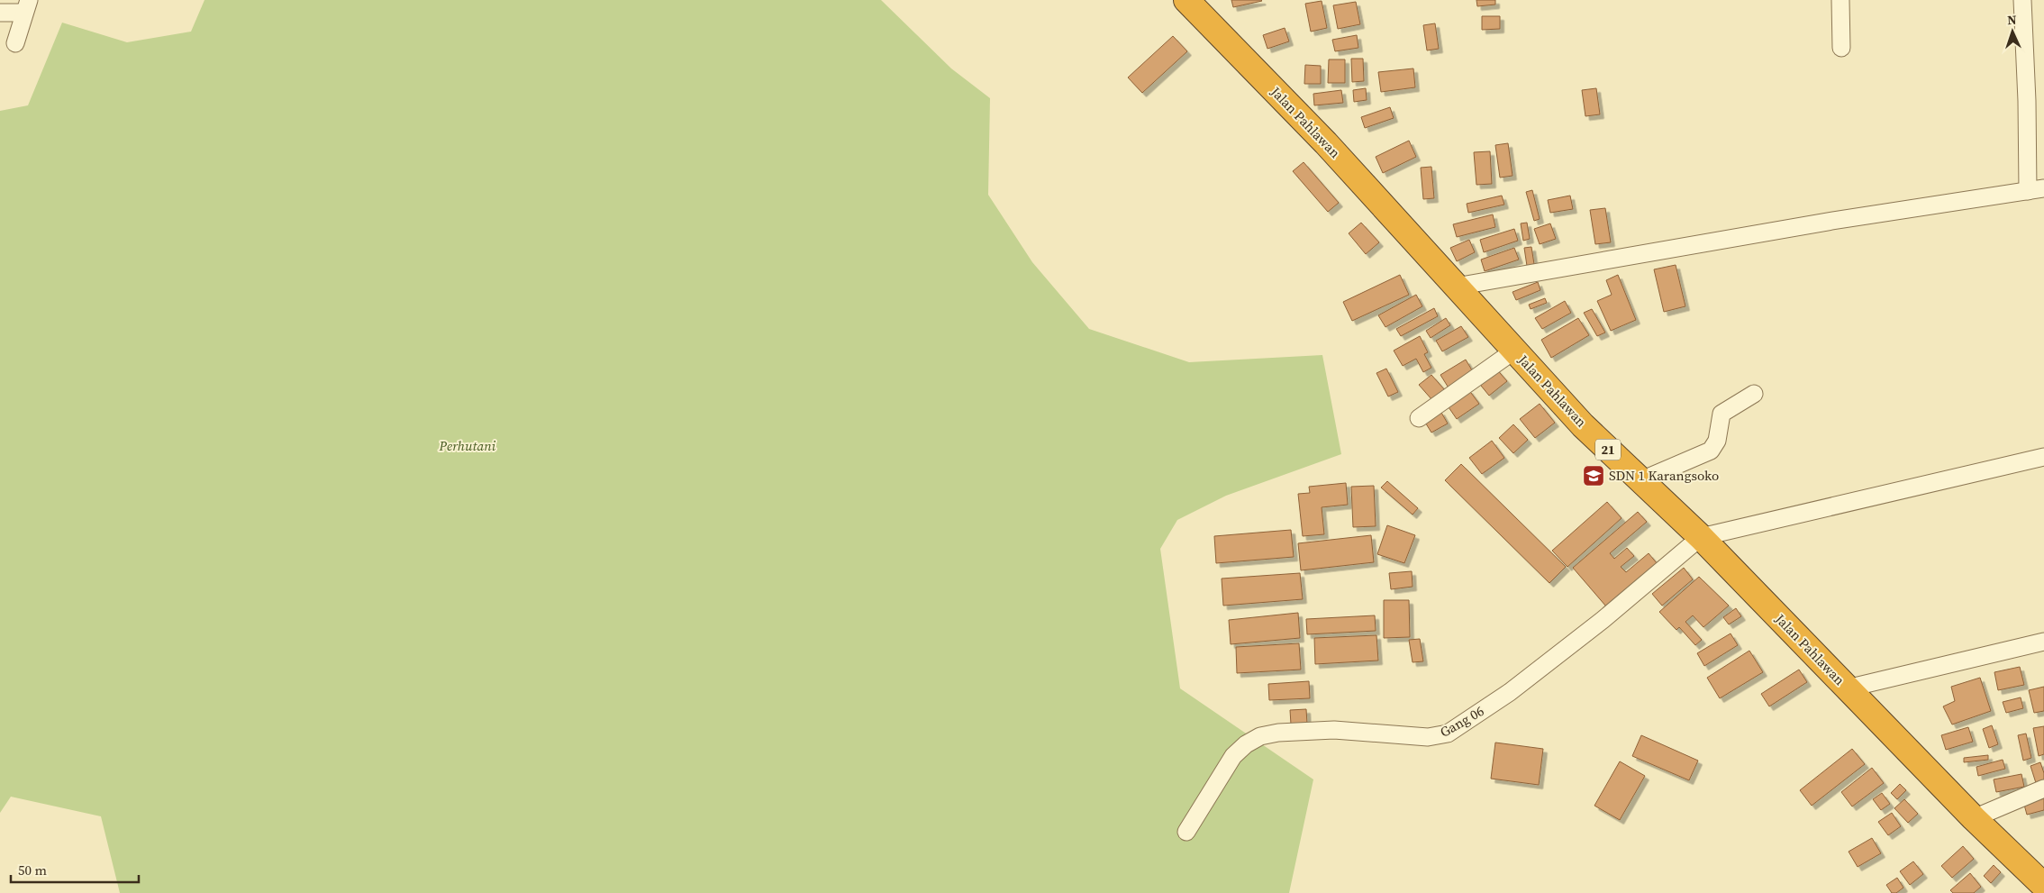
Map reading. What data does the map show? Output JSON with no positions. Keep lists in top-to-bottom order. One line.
{"streets":{"highway":["Jalan Pahlawan","21"],"street":["Gang 06"]},"crossings":[["Jalan Pahlawan","Gang 06"]],"parks":["Perhutani"],"places":{"school or university":["SDN 1 Karangsoko"]},"scale_bar":"50 m","north":"top"}
